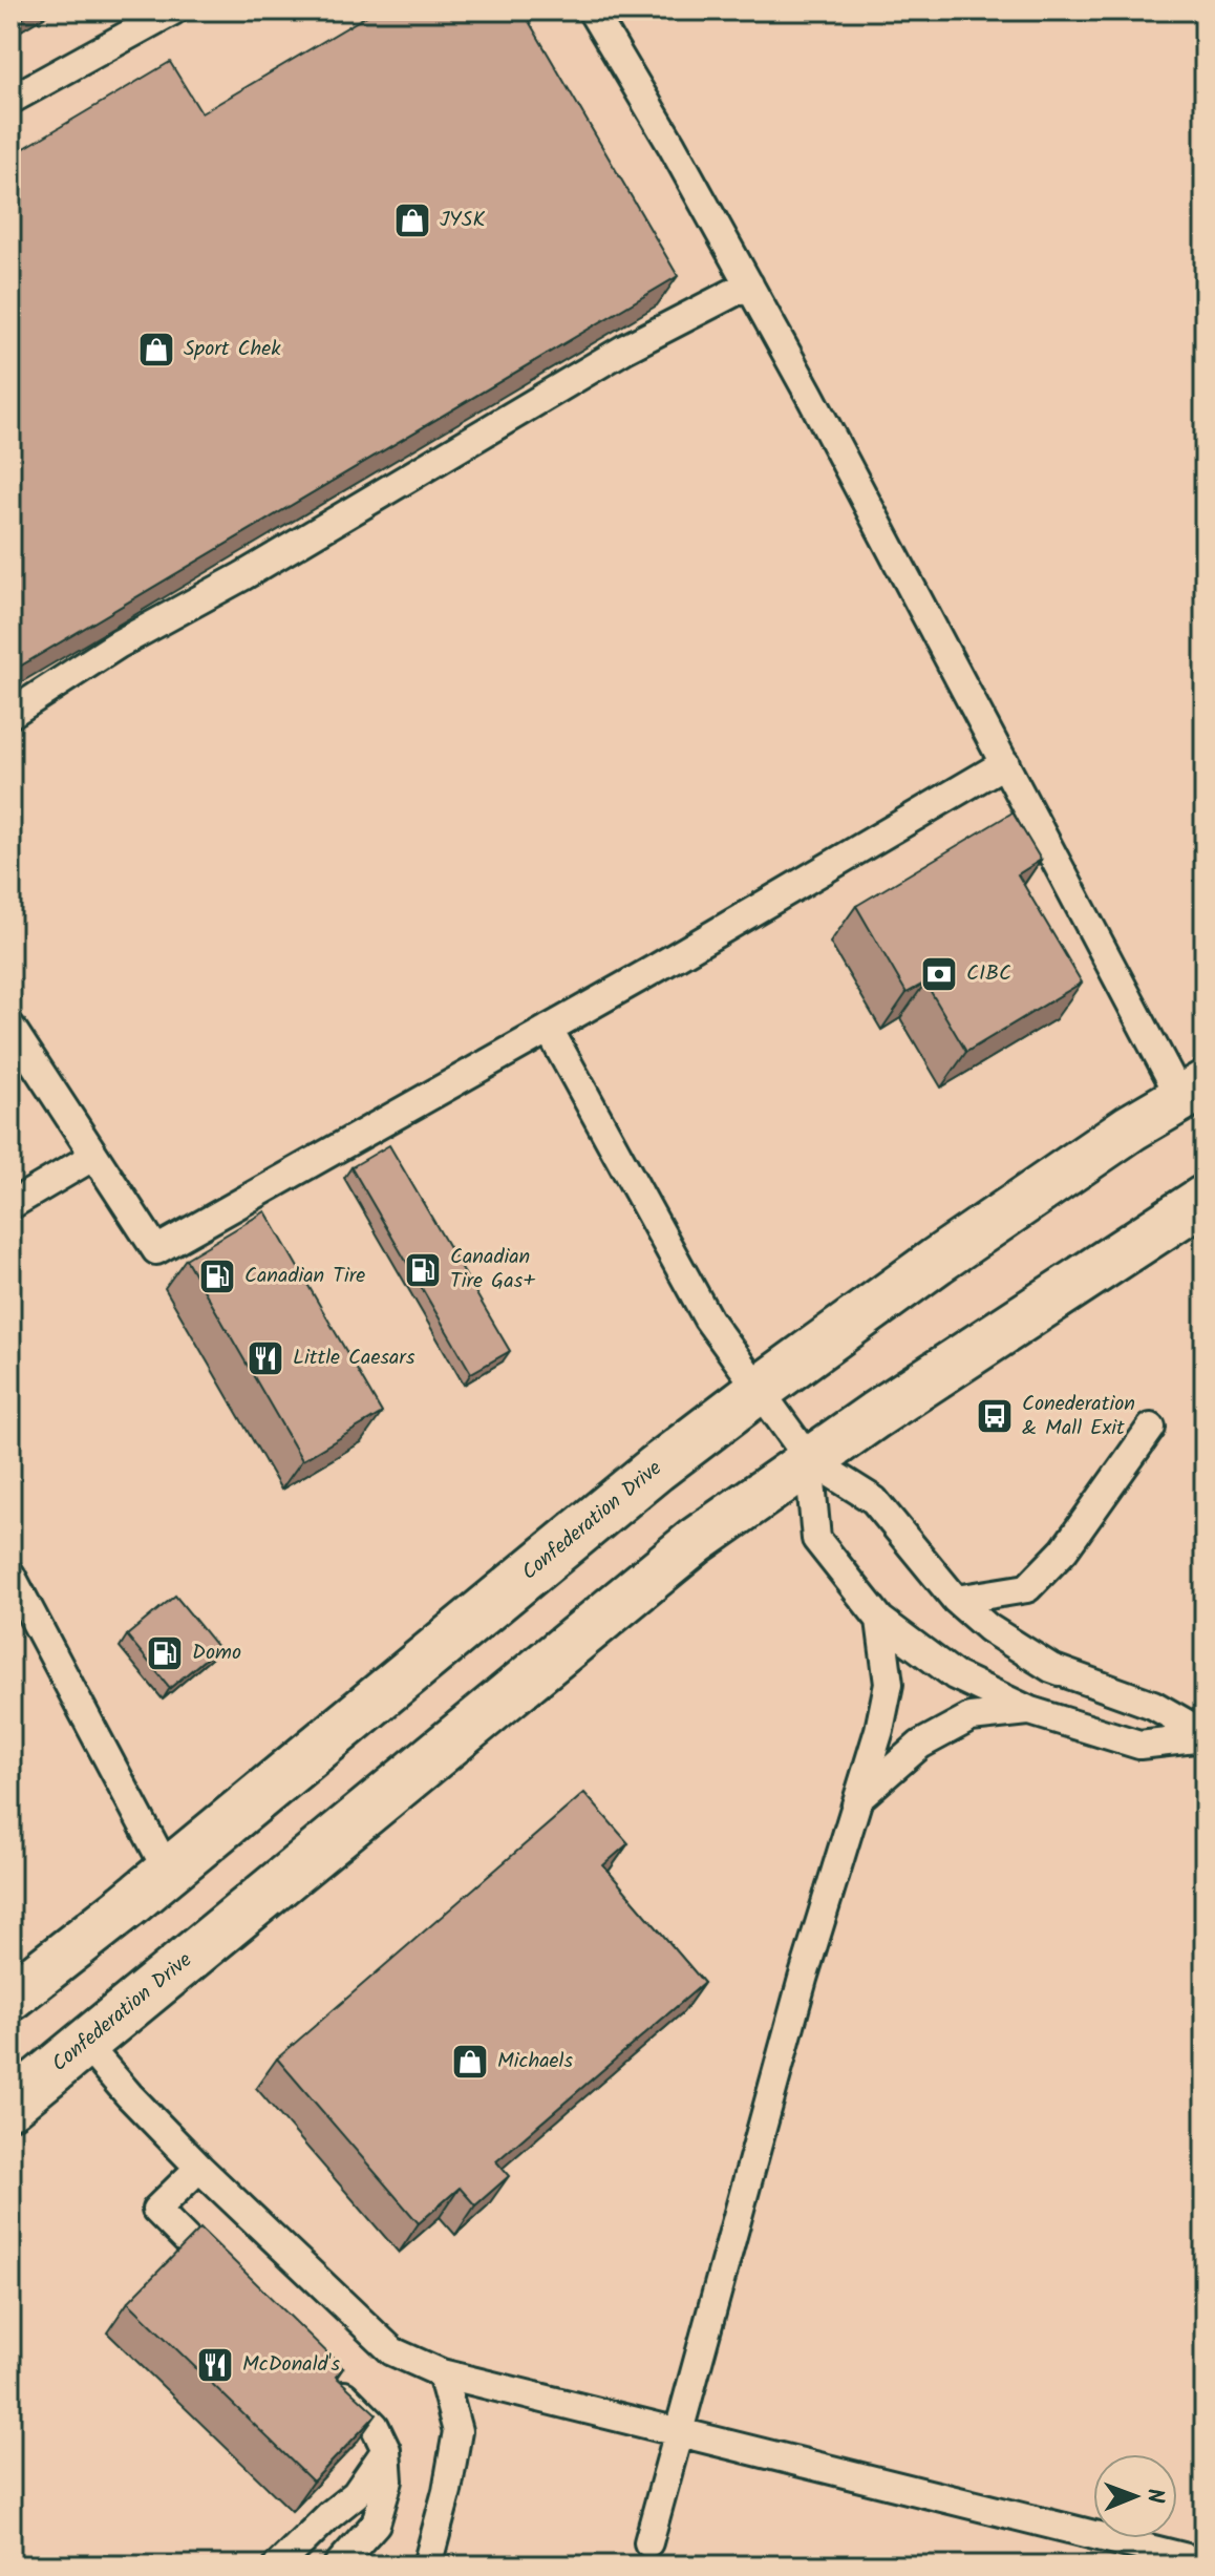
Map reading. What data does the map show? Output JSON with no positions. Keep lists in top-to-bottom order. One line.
{"streets":{"main road":["Confederation Drive"]},"places":{"shop":["JYSK","Sport Chek","Michaels"],"bank":["CIBC"],"fuel station":["Canadian Tire Gas+","Canadian Tire","Domo"],"restaurant":["Little Caesars","McDonald's"],"bus stop":["Conederation & Mall Exit"]},"north":"right"}
